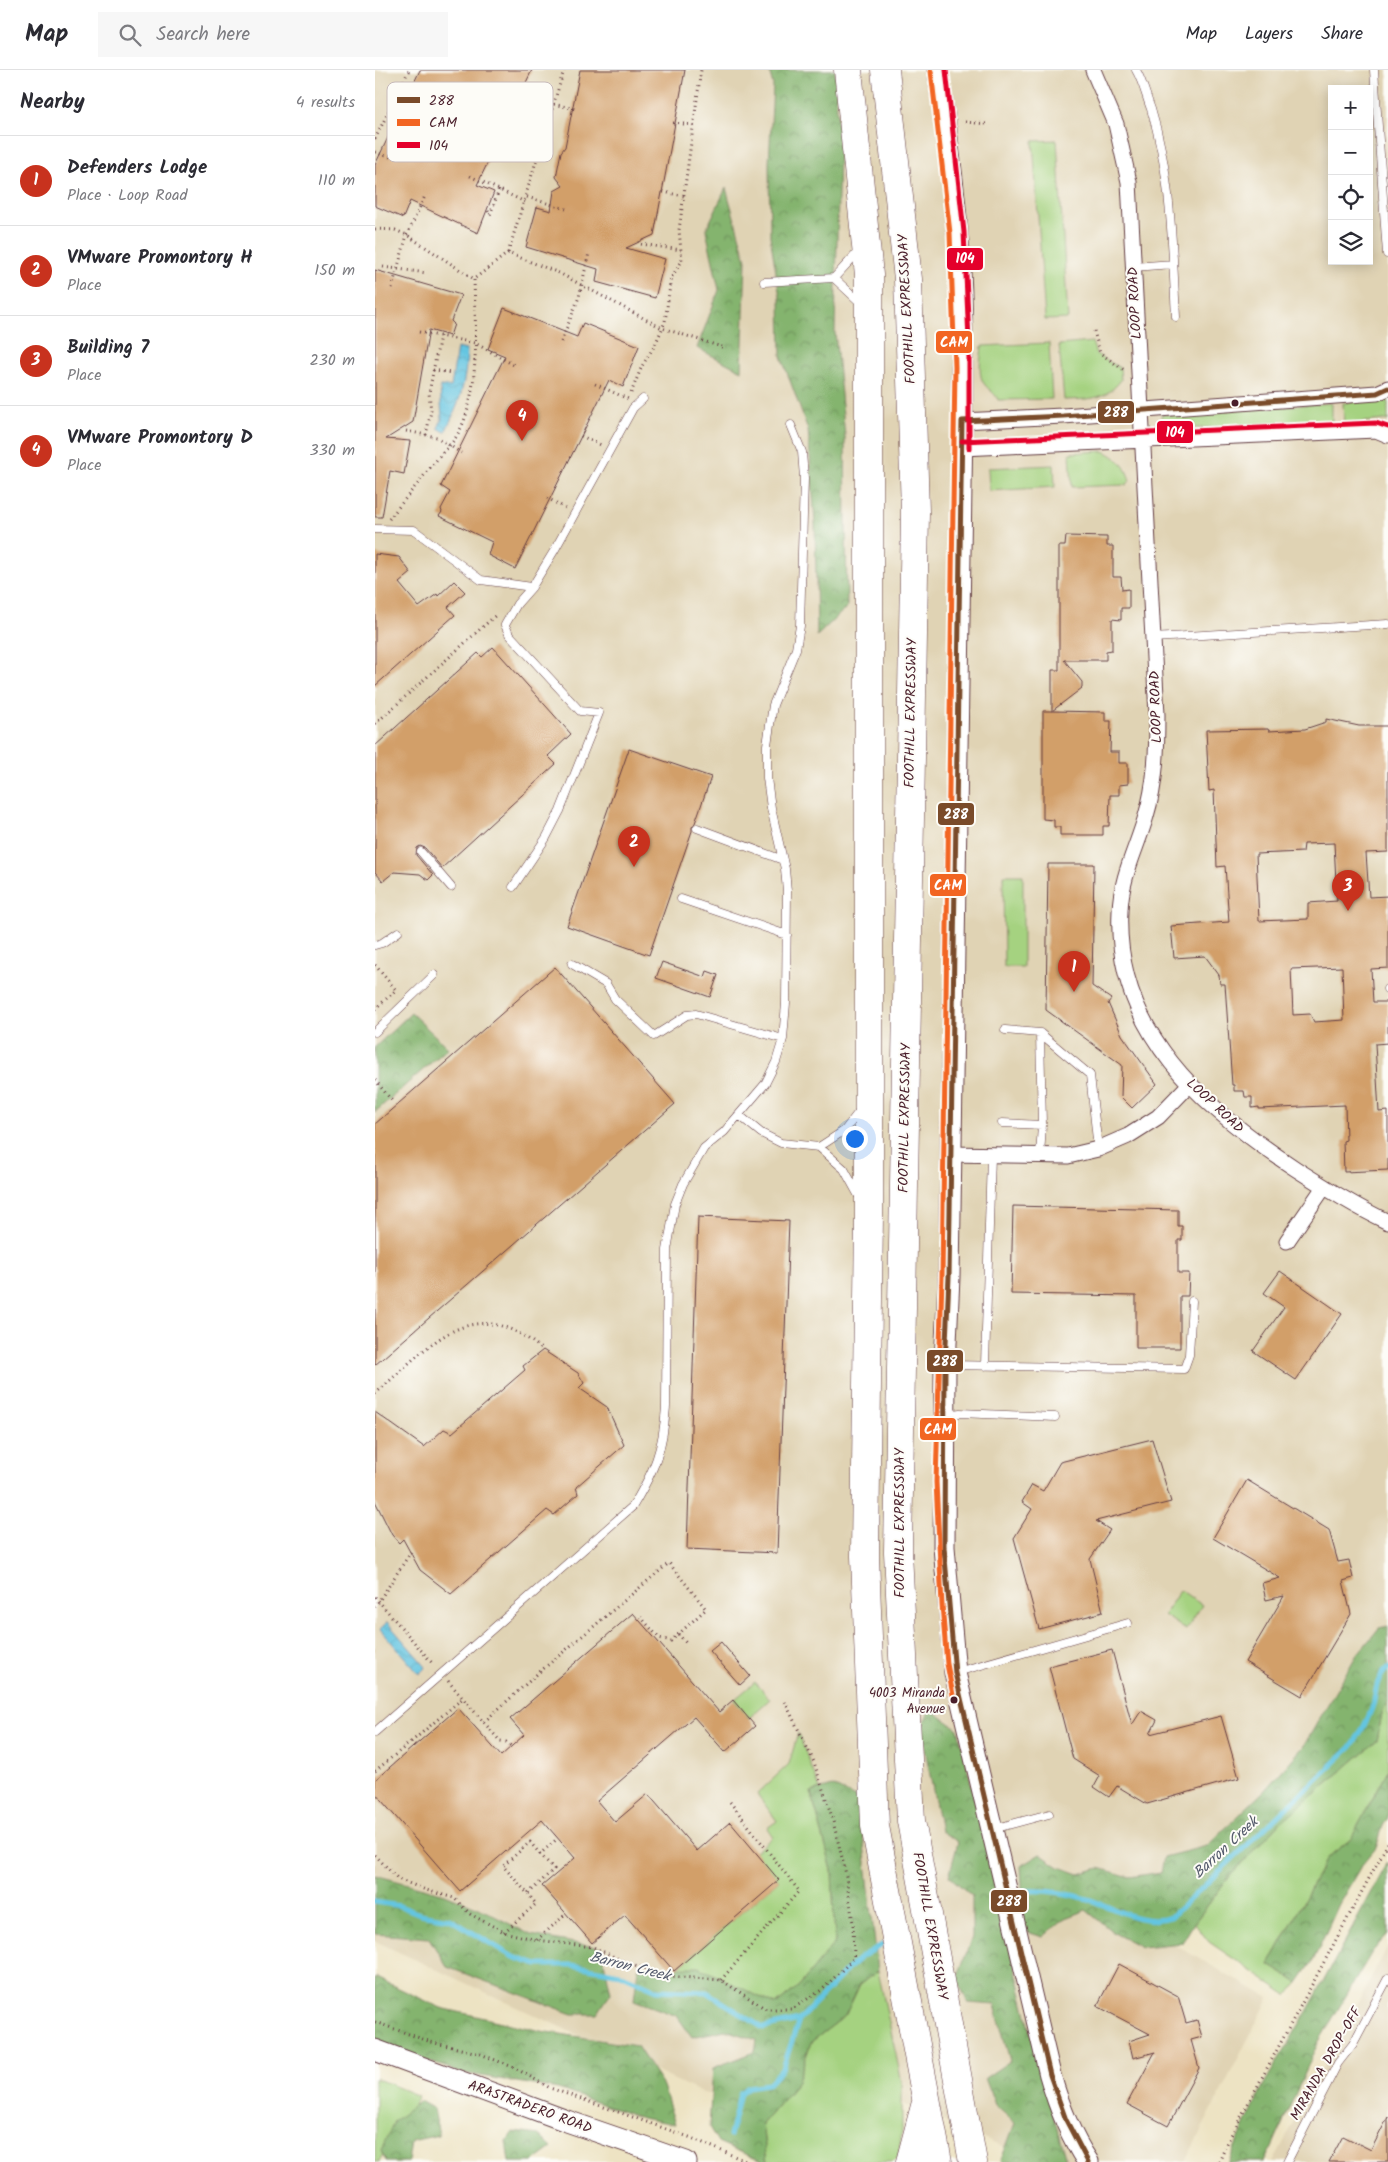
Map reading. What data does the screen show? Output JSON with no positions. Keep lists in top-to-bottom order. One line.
{"streets":{"highway":["FOOTHILL EXPRESSWAY"],"street":["LOOP ROAD","ARASTRADERO ROAD"],"lane":["MIRANDA DROP-OFF"]},"water":["Barron Creek"],"places":["4003 Miranda Avenue"],"lines":["transit line 104","transit line CAM","transit line 288"],"legend":["288","CAM","104"],"page":{"header":"Map","search":"Search here","nav":["Map","Layers","Share"],"heading":["Nearby","4 results"],"map_buttons":["+","−"],"list":[{"mark":"1","name":"Defenders Lodge","note":"Place · Loop Road","value":"110 m"},{"mark":"2","name":"VMware Promontory H","note":"Place","value":"150 m"},{"mark":"3","name":"Building 7","note":"Place","value":"230 m"},{"mark":"4","name":"VMware Promontory D","note":"Place","value":"330 m"}],"pins":["4","2","3","1"]}}
